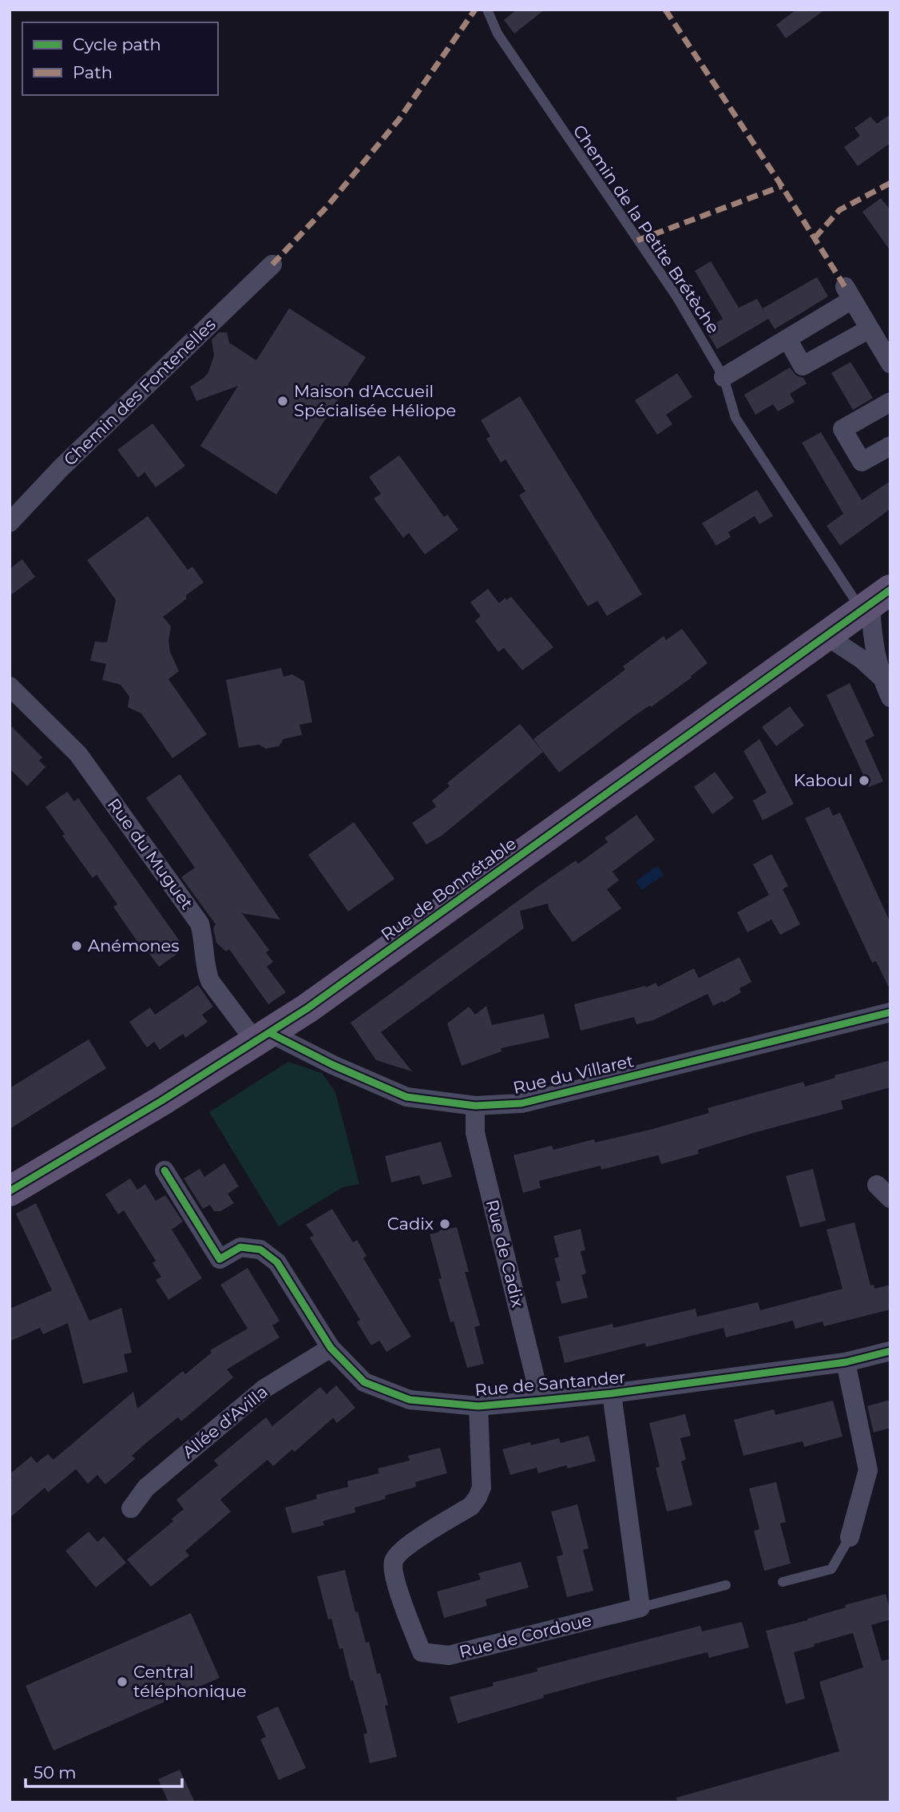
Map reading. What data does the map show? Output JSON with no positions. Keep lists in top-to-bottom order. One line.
{"streets":{"main road":["Rue de Bonnétable"],"street":["Chemin des Fontenelles","Rue du Muguet","Rue du Villaret","Rue de Cadix","Rue de Santander","Allée d'Avilla","Rue de Cordoue"],"lane":["Chemin de la Petite Brétèche"]},"crossings":[["Chemin de la Petite Brétèche","Rue de Bonnétable"],["Rue du Muguet","Rue de Bonnétable"],["Rue du Muguet","Rue du Villaret"],["Rue de Bonnétable","Rue du Villaret"],["Rue du Villaret","Rue de Cadix"],["Rue de Cadix","Rue de Santander"],["Rue de Santander","Allée d'Avilla"],["Rue de Santander","Rue de Cordoue"]],"places":["Maison d'Accueil Spécialisée Héliope","Kaboul","Anémones","Cadix","Central téléphonique"],"legend":["Cycle path","Path"],"scale_bar":"50 m"}
